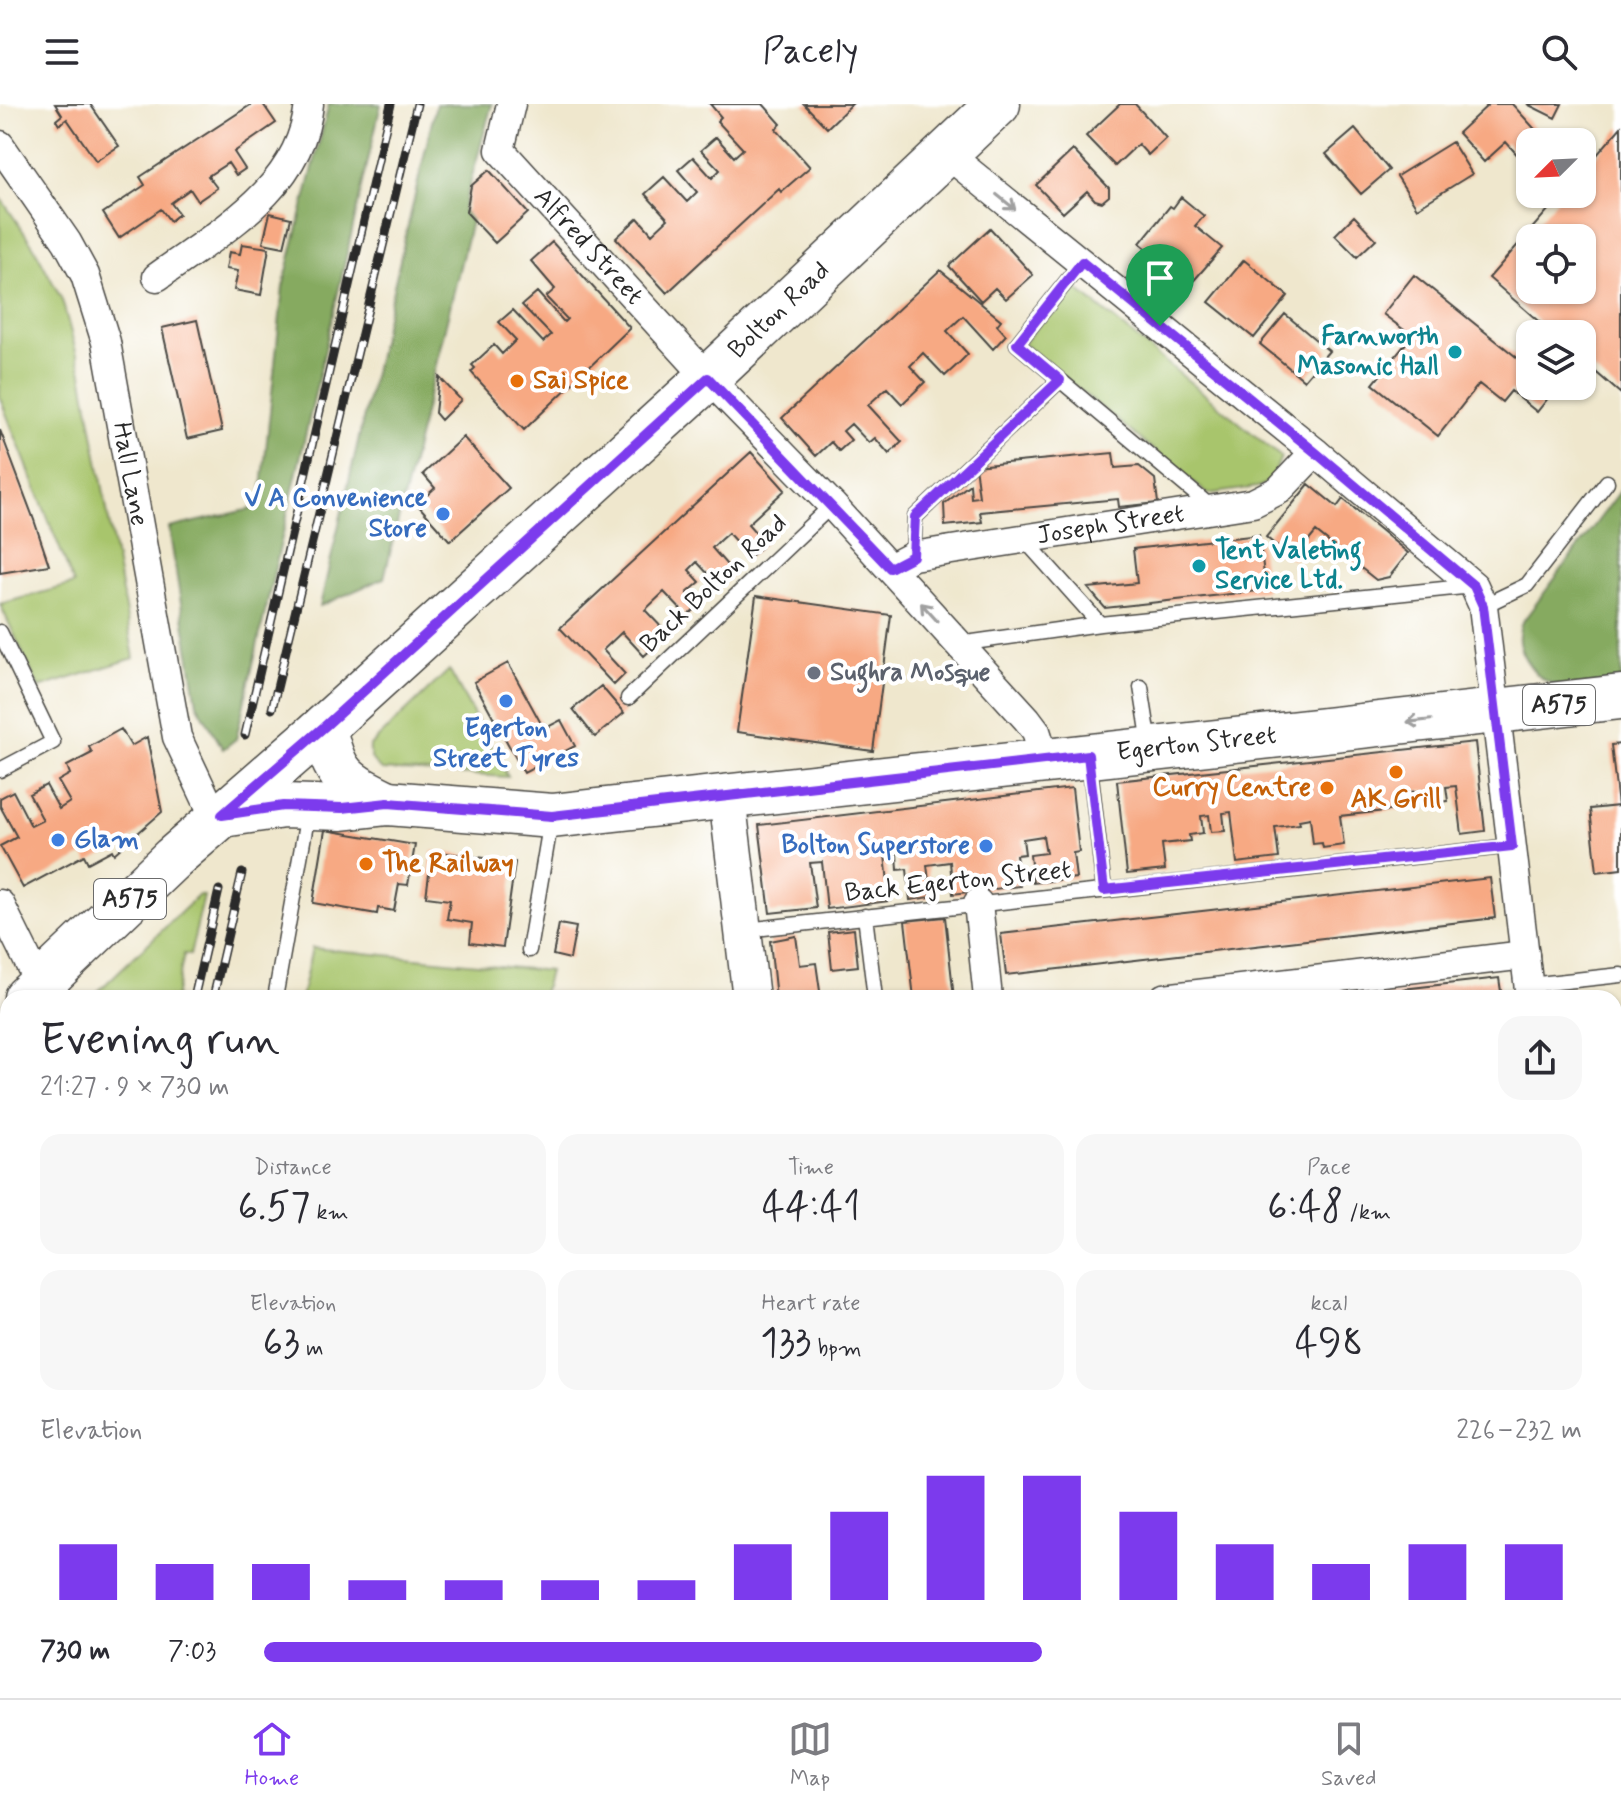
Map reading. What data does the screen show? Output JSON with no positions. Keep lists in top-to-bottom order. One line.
{"streets":{"main road":["Bolton Road","A575","Egerton Street"],"street":["Alfred Street","Hall Lane","Joseph Street"],"lane":["Back Bolton Road","Back Egerton Street"]},"crossings":[["Alfred Street","Bolton Road"],["Bolton Road","Hall Lane"],["Bolton Road","Egerton Street"],["Hall Lane","Egerton Street"]],"places":["Farnworth Masonic Hall","Sai Spice","V A Convenience Store","Tent Valeting Service Ltd.","Sughra Mosque","Egerton Street Tyres","AK Grill","Curry Centre","Glam","Bolton Superstore","The Railway"],"north":"bottom left","page":{"header":"Pacely","heading":["Evening run","21:27 · 9 × 730 m"],"stats":[["Distance","6.57 km"],["Time","44:41"],["Pace","6:48 /km"],["Elevation","63 m"],["Heart rate","133 bpm"],["kcal","498"]],"chart":["Elevation","226–232 m"],"list":[{"name":"730 m","note":"7:03"}],"tabs":["Home","Map","Saved"]}}
